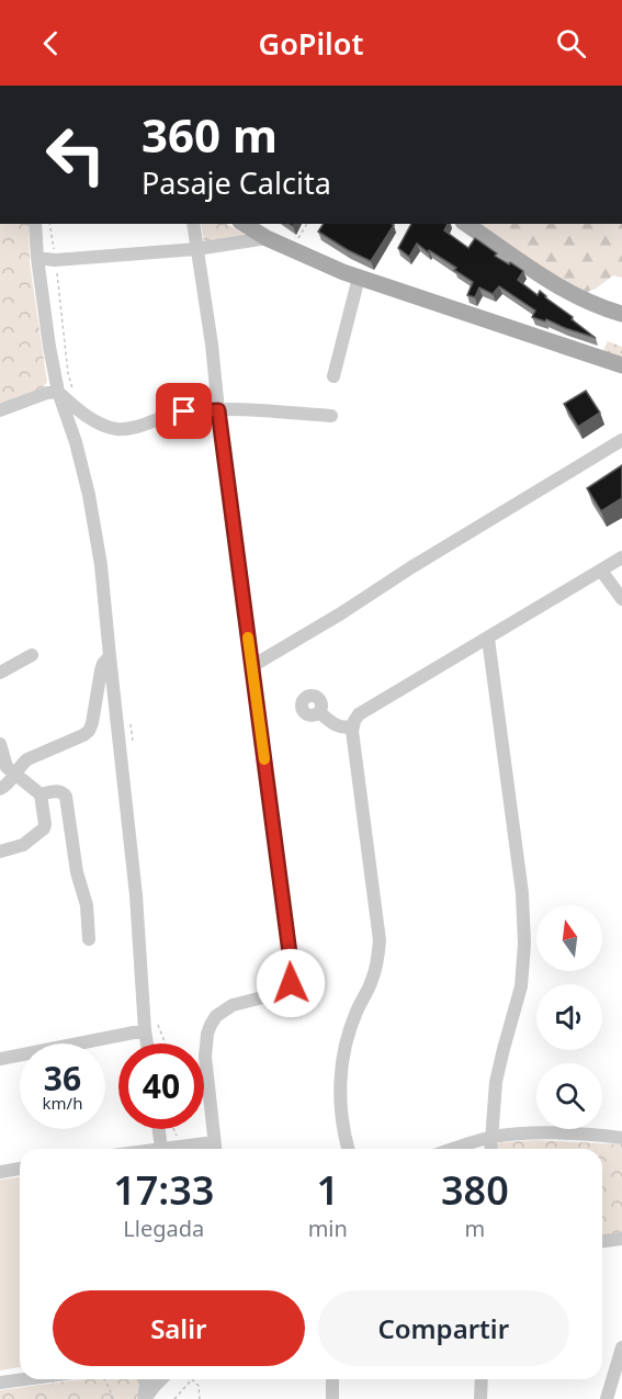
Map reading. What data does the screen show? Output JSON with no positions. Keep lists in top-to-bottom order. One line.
{"north":"top","page":{"header":"GoPilot","turn":["360 m","Pasaje Calcita"],"speed":"36 km/h","limit":"40","eta":["17:33","Llegada","1","min","380","m"],"buttons":["Salir","Compartir"]}}
